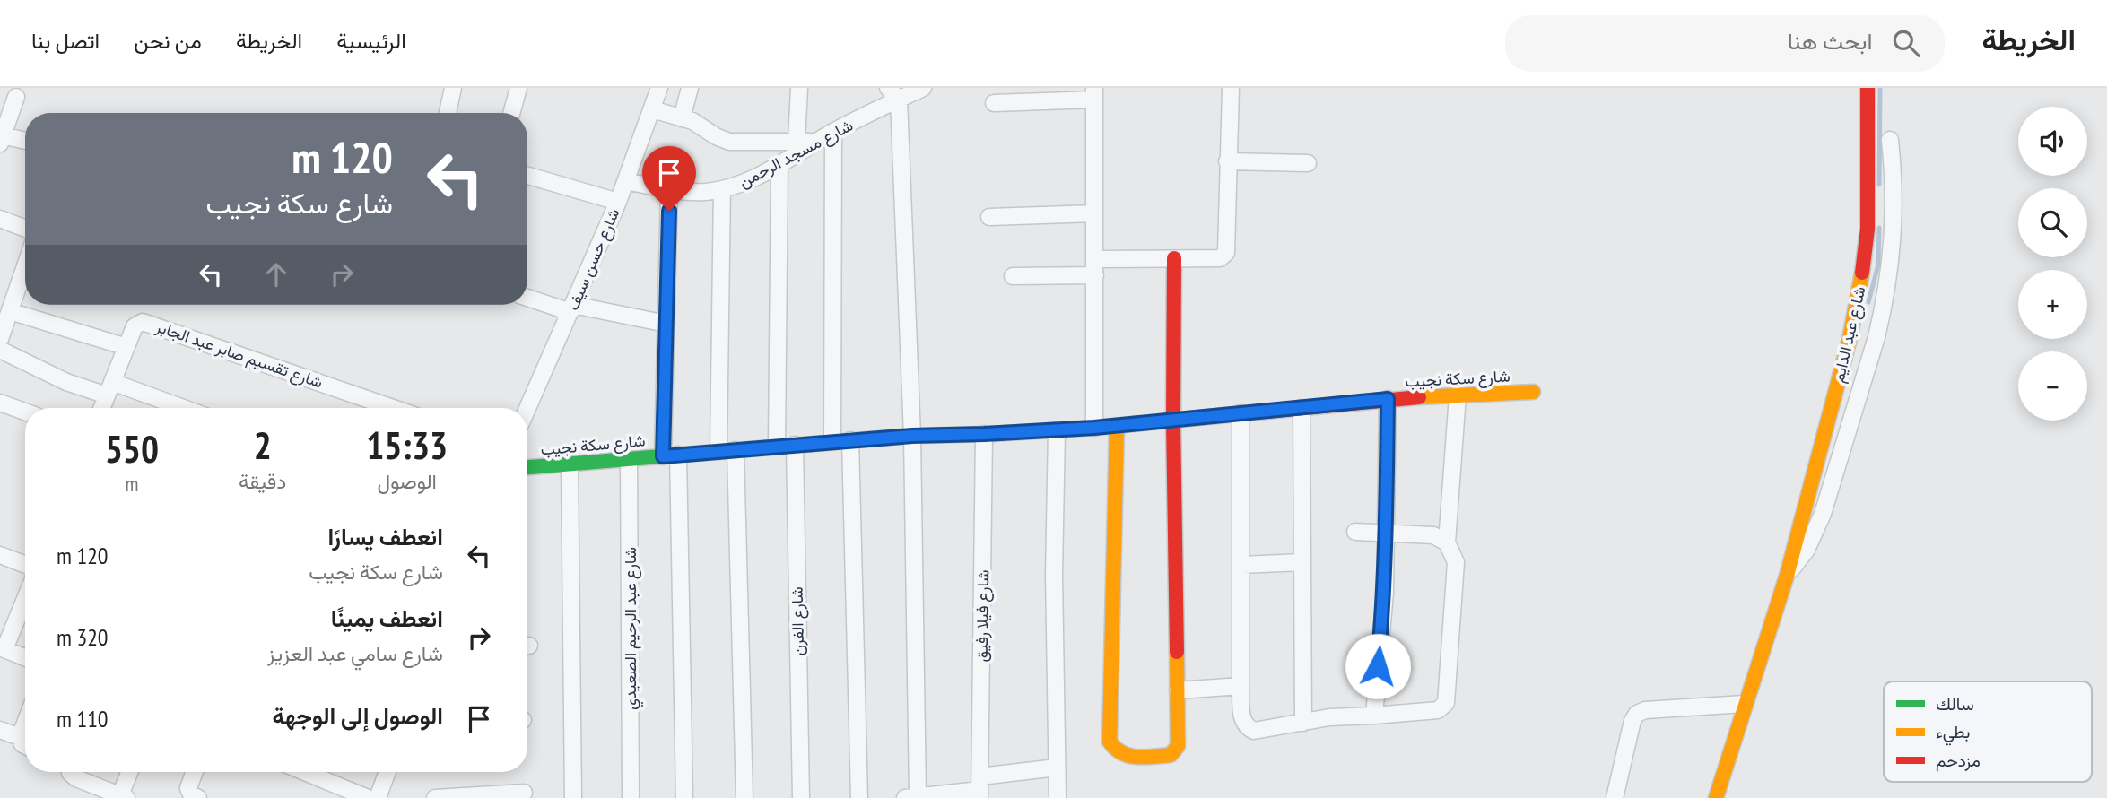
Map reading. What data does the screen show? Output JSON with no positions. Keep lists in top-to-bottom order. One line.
{"streets":{"street":["شارع مسجد الرحمن","شارع حسن سيف","شارع عبد الدايم","شارع تقسيم صابر عبد الجابر","شارع سكة نجيب","شارع فيلا رفيق","شارع الفرن","شارع عبد الرحيم الصعيدي"]},"crossings":[["شارع مسجد الرحمن","شارع حسن سيف"],["شارع سكة نجيب","شارع فيلا رفيق"],["شارع سكة نجيب","شارع الفرن"],["شارع سكة نجيب","شارع عبد الرحيم الصعيدي"]],"legend":["سالك","بطيء","مزدحم"],"page":{"header":"الخريطة","search":"ابحث هنا","nav":["الرئيسية","الخريطة","من نحن","اتصل بنا"],"map_buttons":["+","−"],"turn":["120 m","شارع سكة نجيب"],"eta":["15:33","الوصول","2","دقيقة","550","m"],"list":[{"name":"انعطف يسارًا","note":"شارع سكة نجيب","value":"120 m"},{"name":"انعطف يمينًا","note":"شارع سامي عبد العزيز","value":"320 m"},{"name":"الوصول إلى الوجهة","value":"110 m"}]}}
